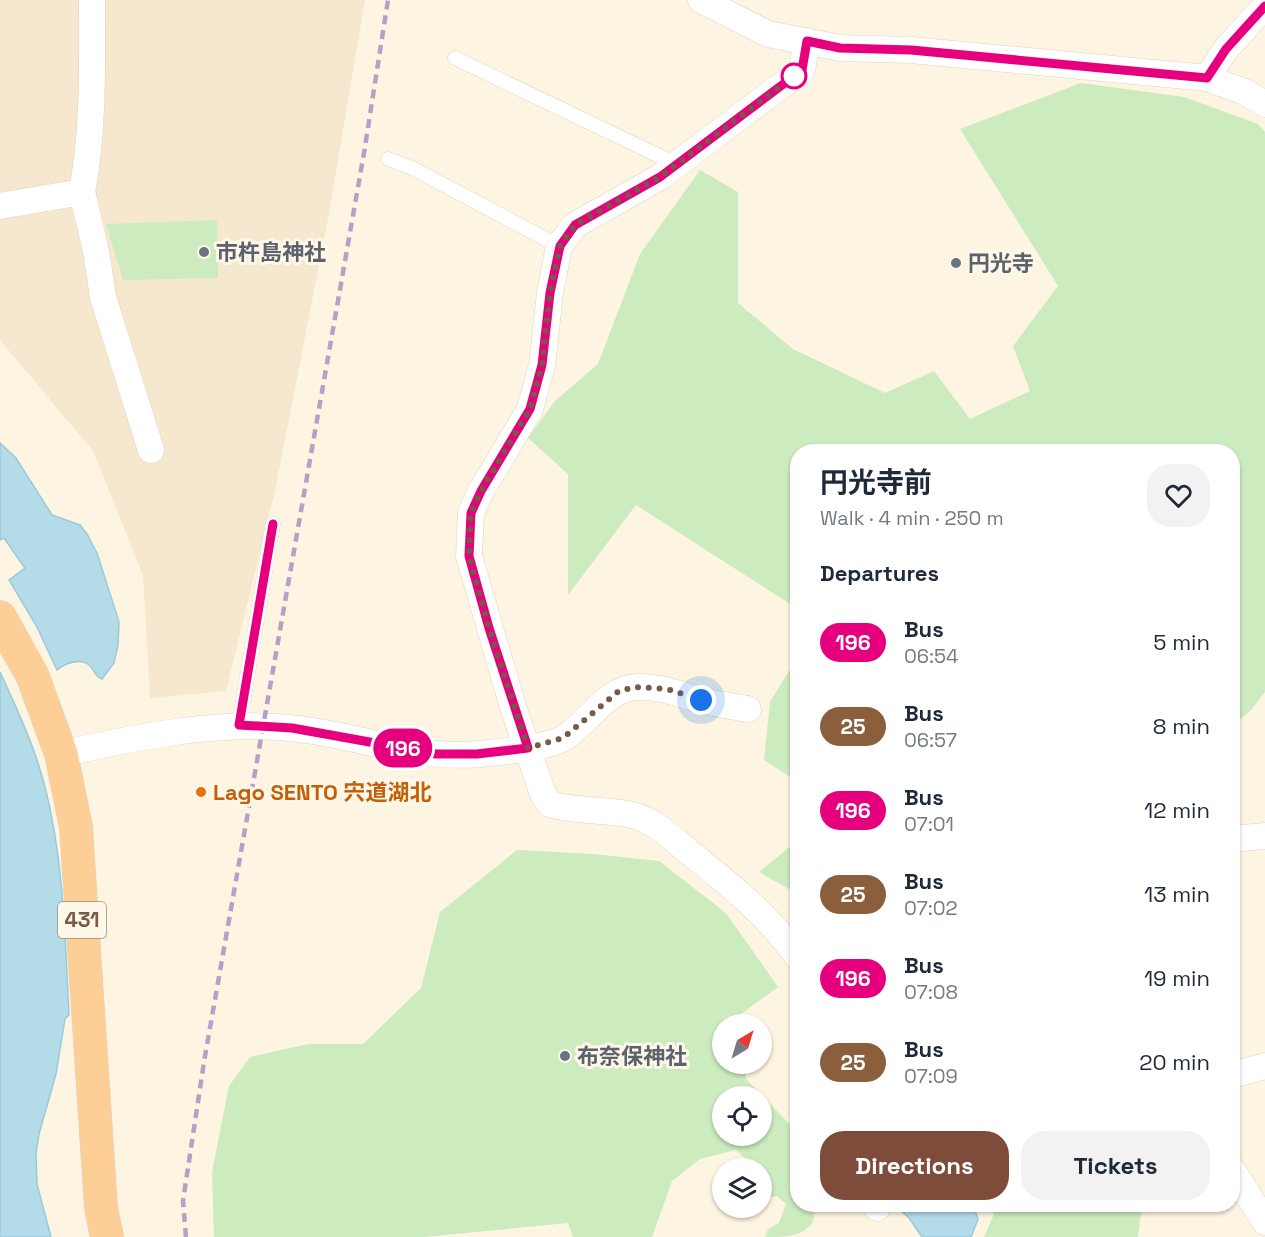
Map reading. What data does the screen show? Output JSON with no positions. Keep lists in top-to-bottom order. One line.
{"streets":{"highway":["431"]},"places":["市杵島神社","円光寺","Lago SENTO 宍道湖北","布奈保神社"],"lines":["bus line 196"],"north":"top right","page":{"on_map":"196","heading":[["円光寺前","Walk · 4 min · 250 m"],"Departures"],"list":[{"mark":"196","name":"Bus","note":"06:54","value":"5 min"},{"mark":"25","name":"Bus","note":"06:57","value":"8 min"},{"mark":"196","name":"Bus","note":"07:01","value":"12 min"},{"mark":"25","name":"Bus","note":"07:02","value":"13 min"},{"mark":"196","name":"Bus","note":"07:08","value":"19 min"},{"mark":"25","name":"Bus","note":"07:09","value":"20 min"}],"buttons":["Directions","Tickets"]}}
